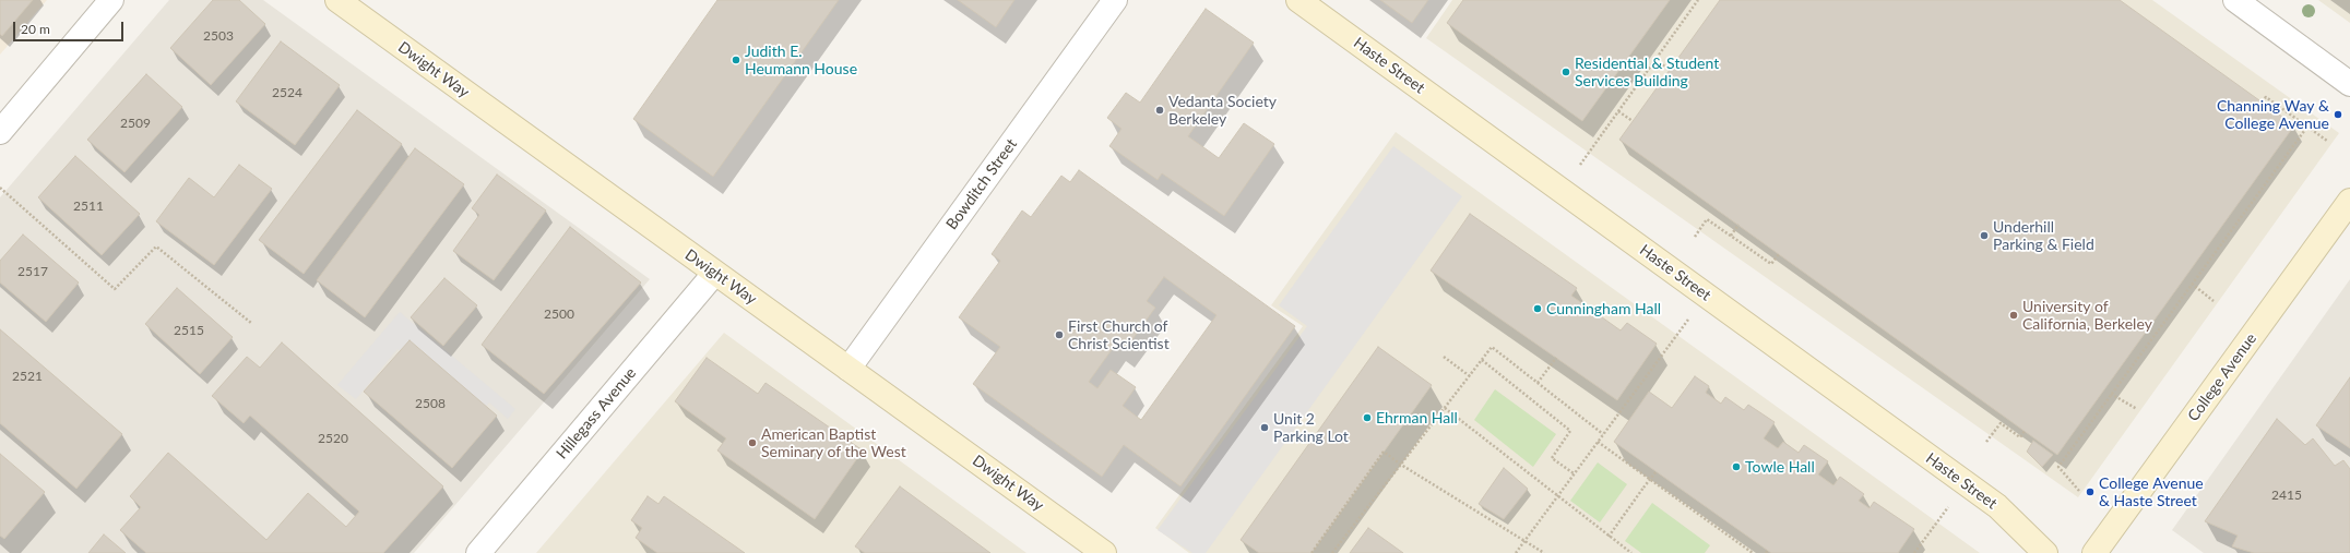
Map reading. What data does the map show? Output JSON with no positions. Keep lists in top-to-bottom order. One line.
{"streets":{"street":["Haste Street","Dwight Way","Bowditch Street","College Avenue","Hillegass Avenue"]},"crossings":[["Dwight Way","Bowditch Street"],["Dwight Way","Hillegass Avenue"]],"places":["Judith E. Heumann House","Residential & Student Services Building","Vedanta Society Berkeley","Channing Way & College Avenue","Underhill Parking & Field","Cunningham Hall","University of California, Berkeley","First Church of Christ Scientist","Ehrman Hall","Unit 2 Parking Lot","American Baptist Seminary of the West","Towle Hall","College Avenue & Haste Street"],"house_numbers":["2503","2524","2509","2511","2517","2500","2515","2521","2508","2520","2415"],"scale_bar":"20 m"}
